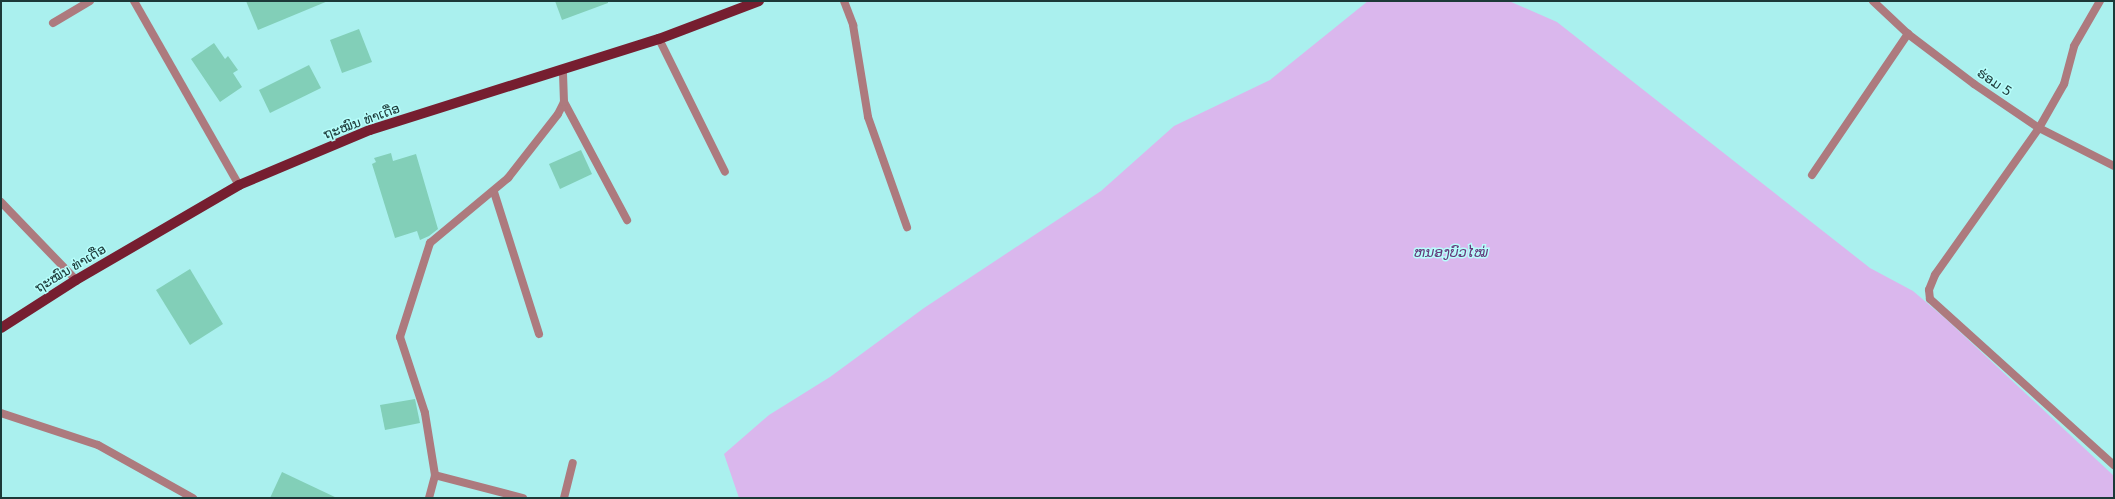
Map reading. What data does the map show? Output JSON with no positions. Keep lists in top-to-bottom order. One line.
{"streets":{"main road":["ຖະໝົນ ທ່າເດື່ອ"],"street":["ຮ່ອມ 5"]},"water":["ຫນອງບົວໄໝ່"]}
